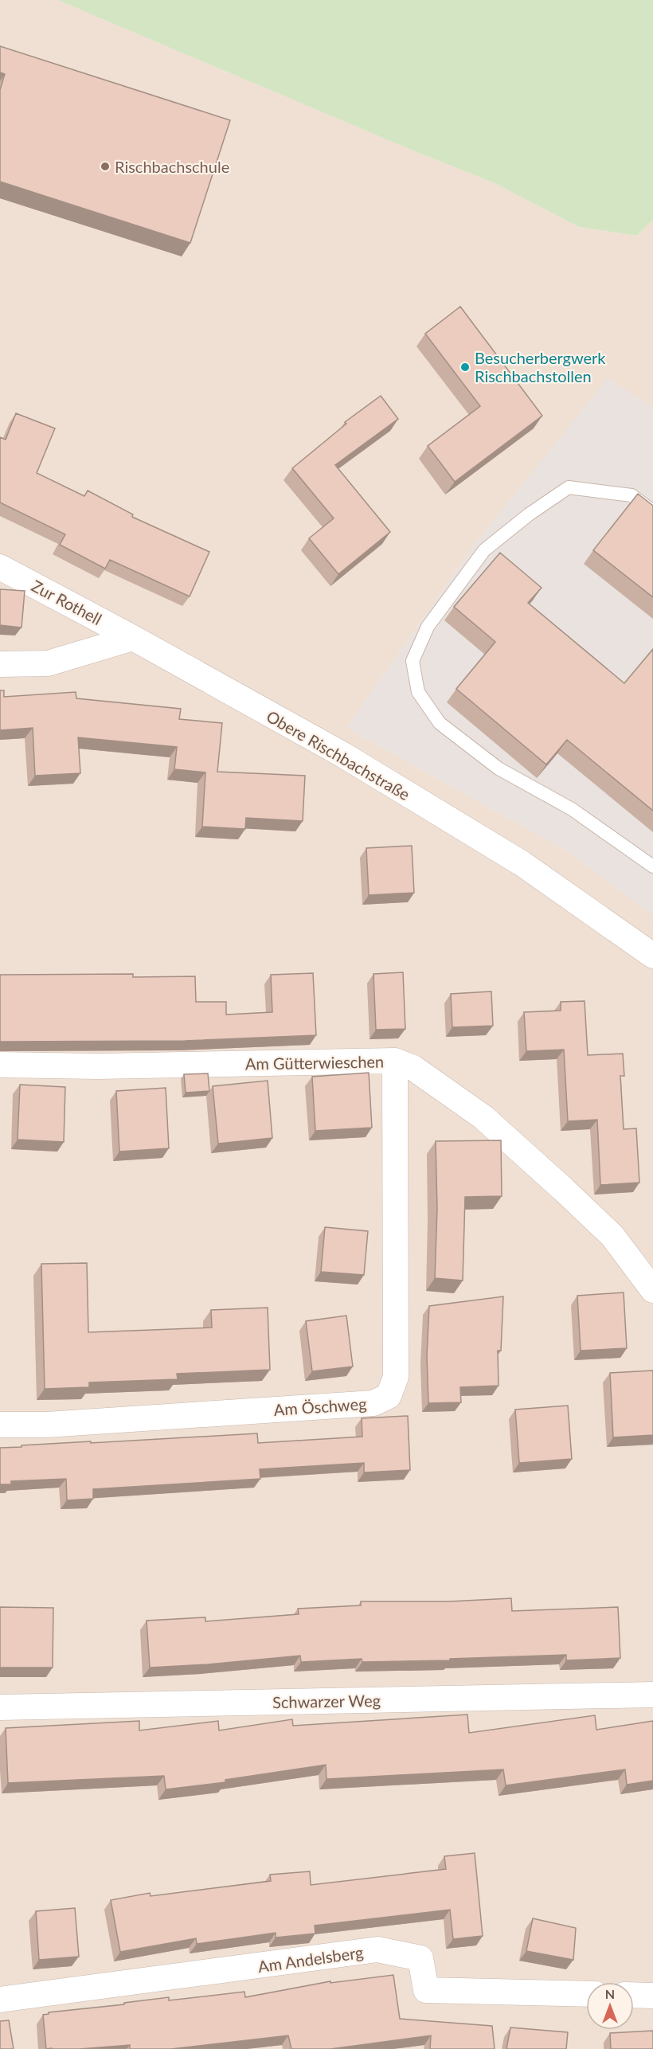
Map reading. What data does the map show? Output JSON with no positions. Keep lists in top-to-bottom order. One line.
{"streets":{"street":["Zur Rothell","Obere Rischbachstraße","Am Gütterwieschen","Am Öschweg","Schwarzer Weg","Am Andelsberg"]},"crossings":[["Zur Rothell","Obere Rischbachstraße"],["Am Gütterwieschen","Am Öschweg"]],"places":["Rischbachschule","Besucherbergwerk Rischbachstollen"],"north":"top"}
